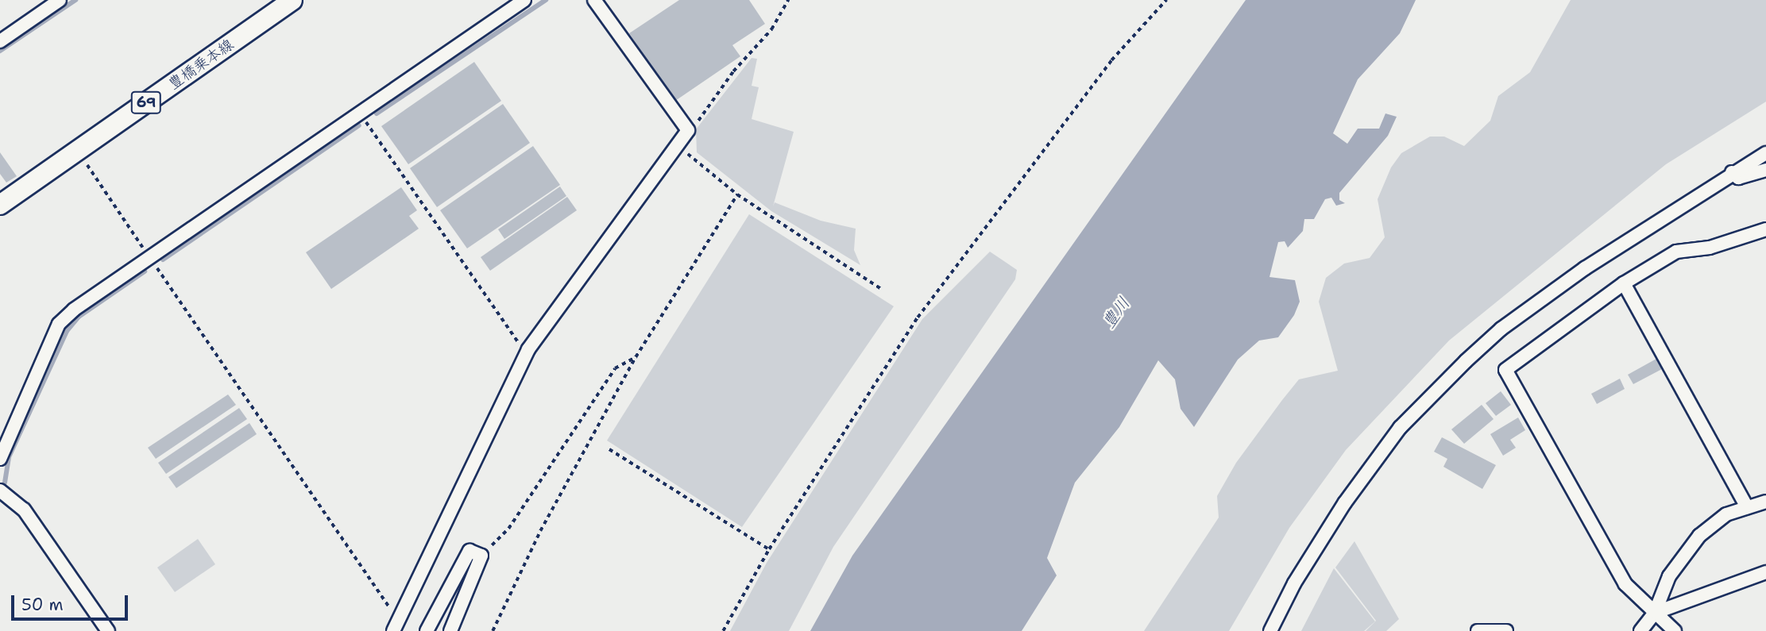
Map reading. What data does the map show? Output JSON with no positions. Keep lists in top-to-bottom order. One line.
{"streets":{"main road":["豊橋乗本線","69"]},"water":["豊川"],"scale_bar":"50 m"}
